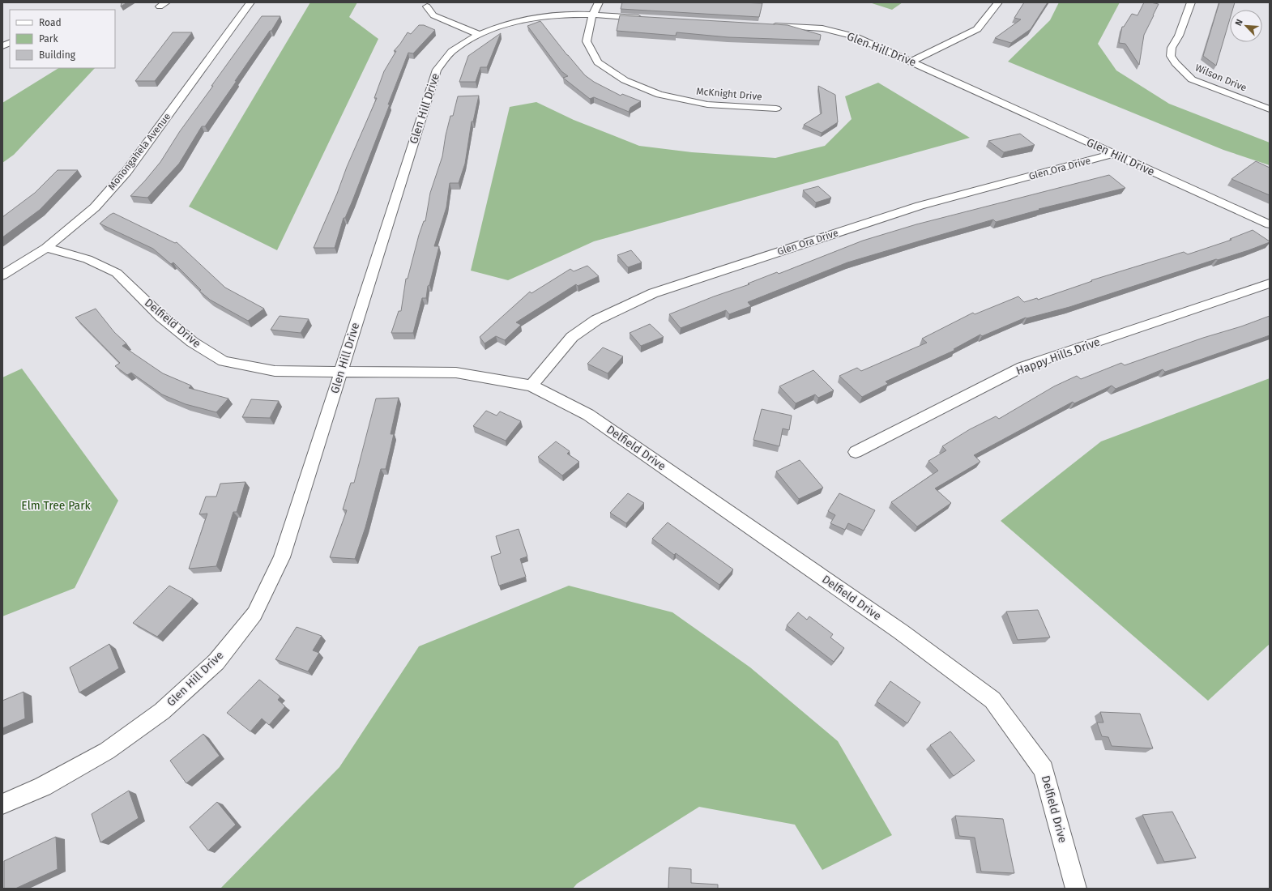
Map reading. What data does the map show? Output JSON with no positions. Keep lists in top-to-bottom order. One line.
{"streets":{"street":["Glen Hill Drive","Wilson Drive","McKnight Drive","Monongahela Avenue","Glen Ora Drive","Delfield Drive","Happy Hills Drive"]},"crossings":[["Glen Hill Drive","McKnight Drive"],["Glen Hill Drive","Glen Ora Drive"],["Glen Hill Drive","Delfield Drive"],["Monongahela Avenue","Delfield Drive"],["Glen Ora Drive","Delfield Drive"]],"parks":["Elm Tree Park"],"legend":["Road","Park","Building"],"north":"top left"}
